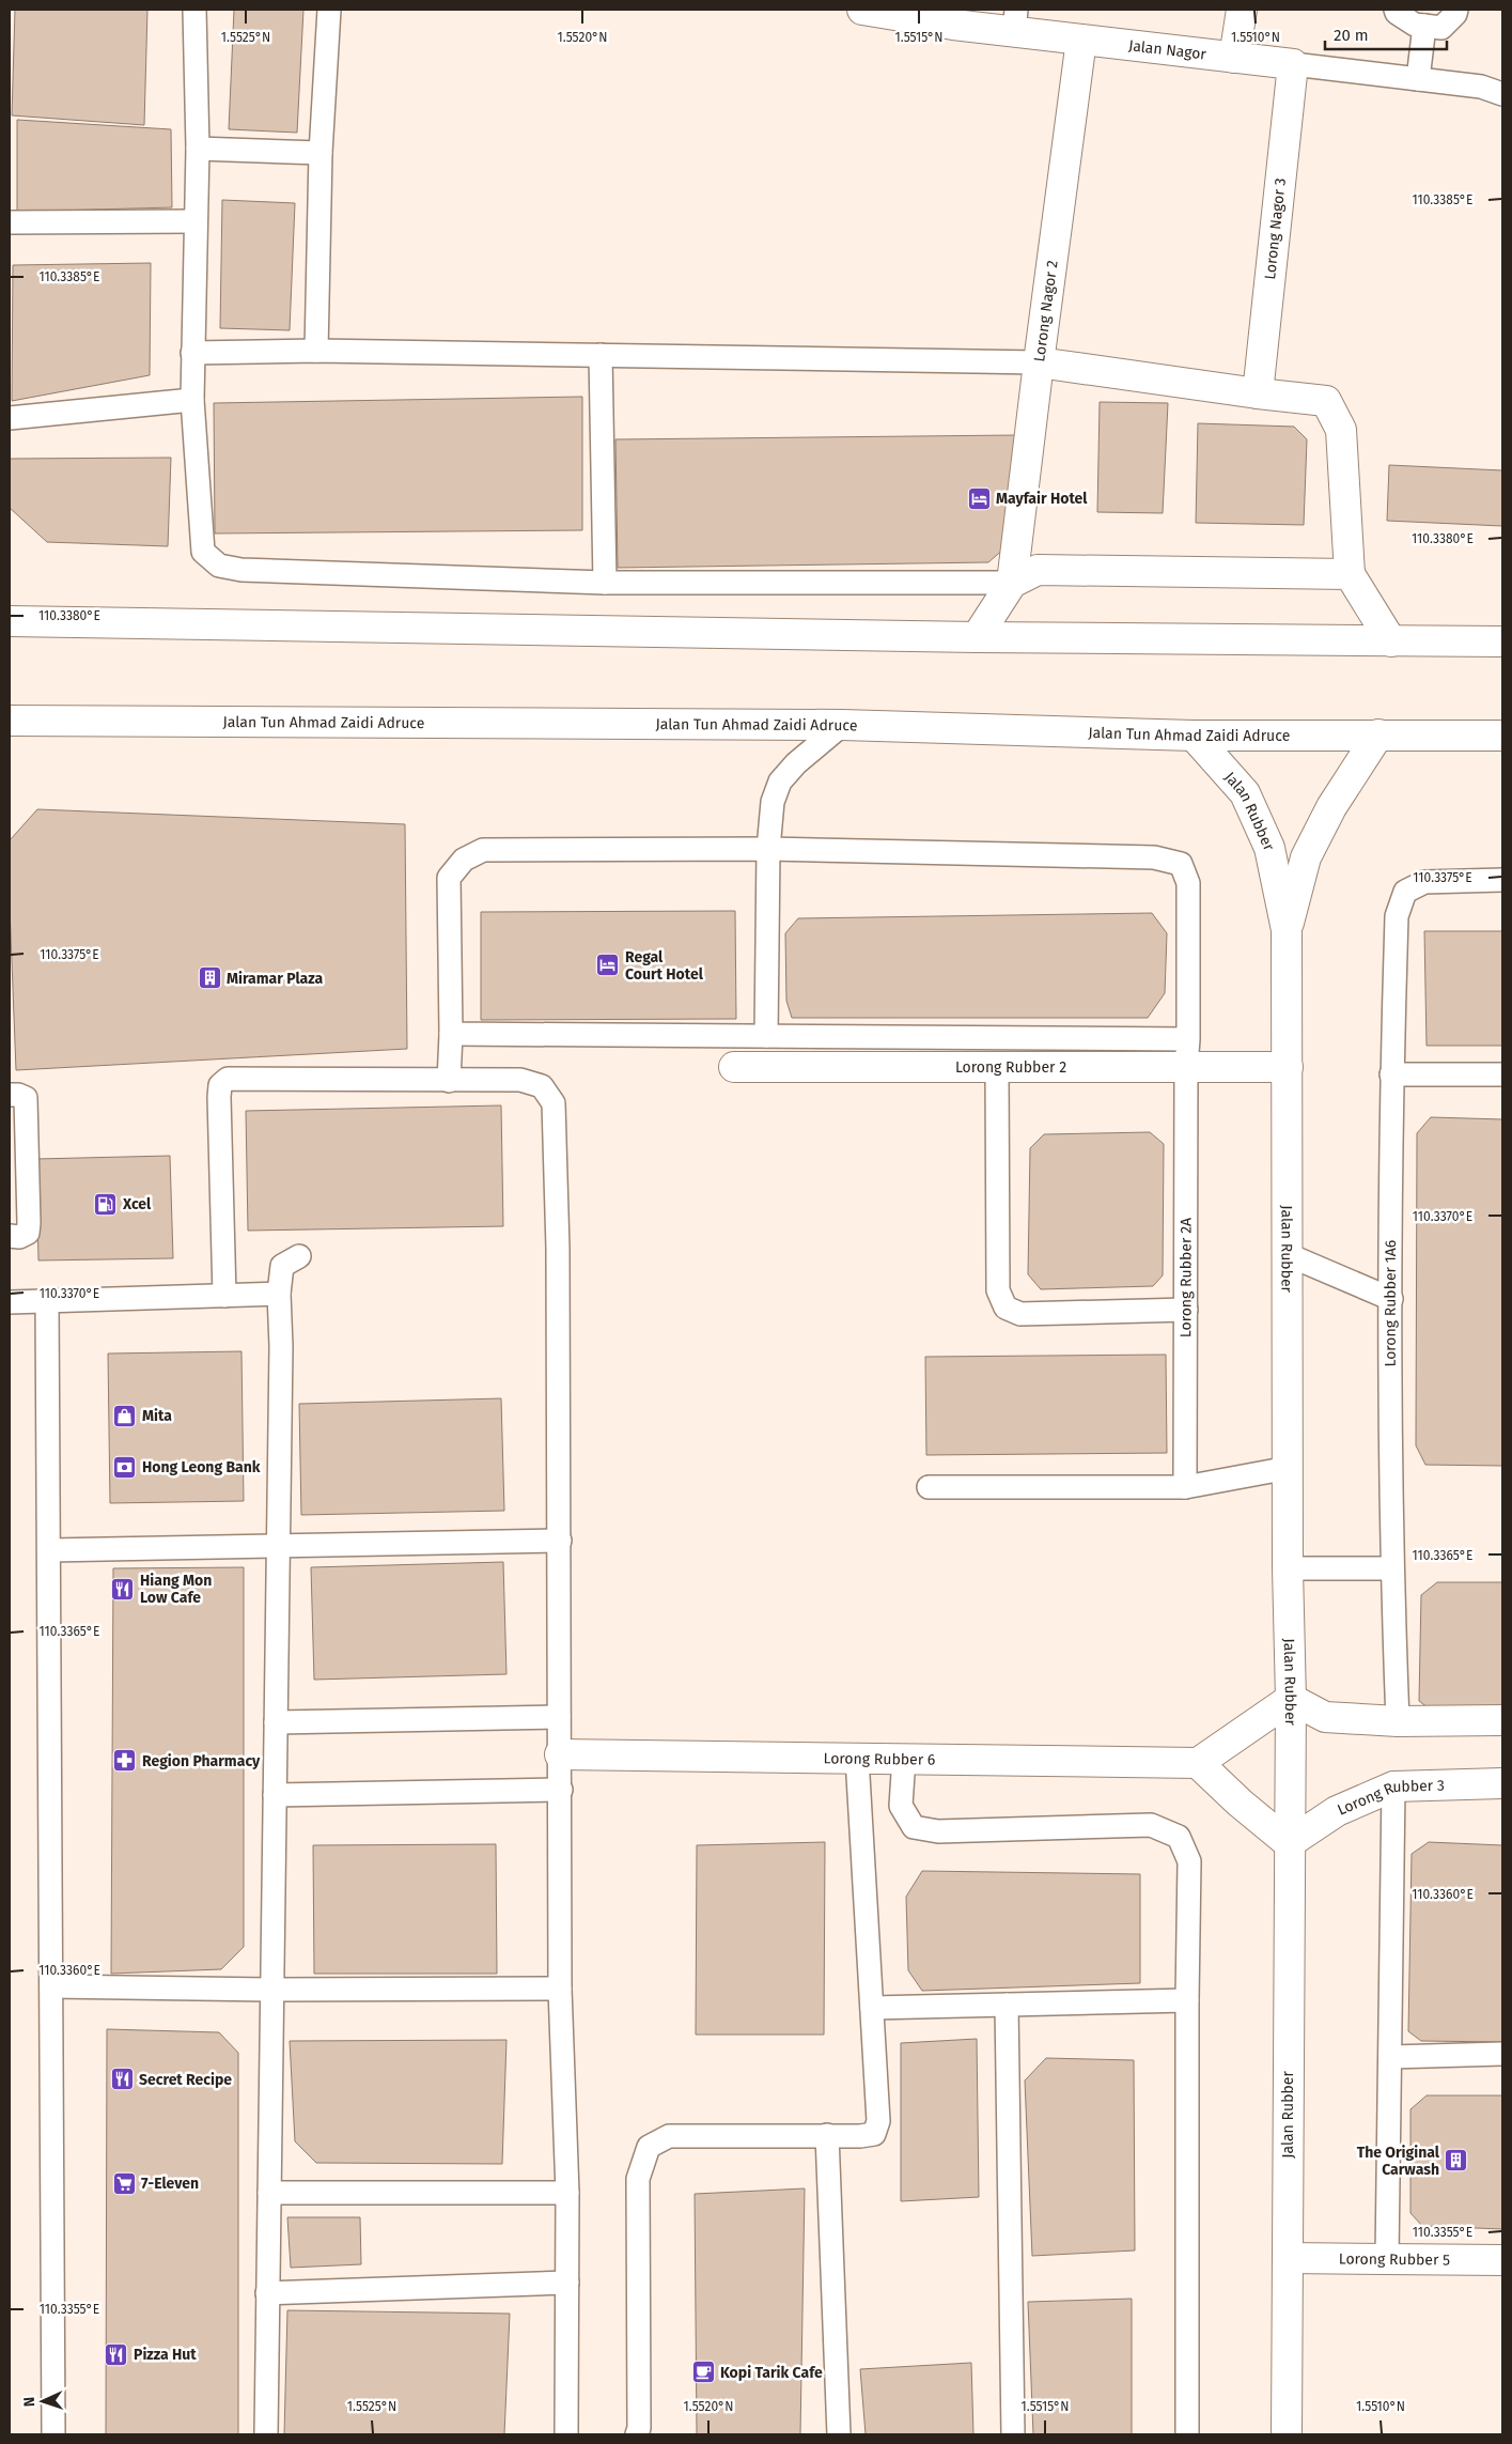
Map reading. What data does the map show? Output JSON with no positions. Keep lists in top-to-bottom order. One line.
{"streets":{"main road":["Jalan Nagor","Lorong Nagor 3","Lorong Nagor 2","Jalan Tun Ahmad Zaidi Adruce","Jalan Rubber","Lorong Rubber 2","Lorong Rubber 6","Lorong Rubber 3","Lorong Rubber 5"],"lane":["Lorong Rubber 2A","Lorong Rubber 1A6"]},"crossings":[["Jalan Nagor","Lorong Nagor 3"],["Jalan Nagor","Lorong Nagor 2"],["Jalan Tun Ahmad Zaidi Adruce","Jalan Rubber"],["Jalan Rubber","Lorong Rubber 2"],["Jalan Rubber","Lorong Rubber 3"],["Jalan Rubber","Lorong Rubber 5"],["Lorong Rubber 2","Lorong Rubber 2A"]],"places":{"hotel":["Mayfair Hotel","Regal Court Hotel"],"building":["Miramar Plaza","The Original Carwash"],"fuel station":["Xcel"],"shop":["Mita"],"bank":["Hong Leong Bank"],"restaurant":["Hiang Mon Low Cafe","Secret Recipe","Pizza Hut"],"pharmacy":["Region Pharmacy"],"supermarket":["7-Eleven"],"cafe":["Kopi Tarik Cafe"]},"scale_bar":"20 m","north":"left","coordinates":["1.5525°N","1.5520°N","1.5515°N","1.5510°N","110.3385°E","110.3380°E","110.3375°E","110.3370°E","110.3365°E","110.3360°E","110.3355°E"]}
